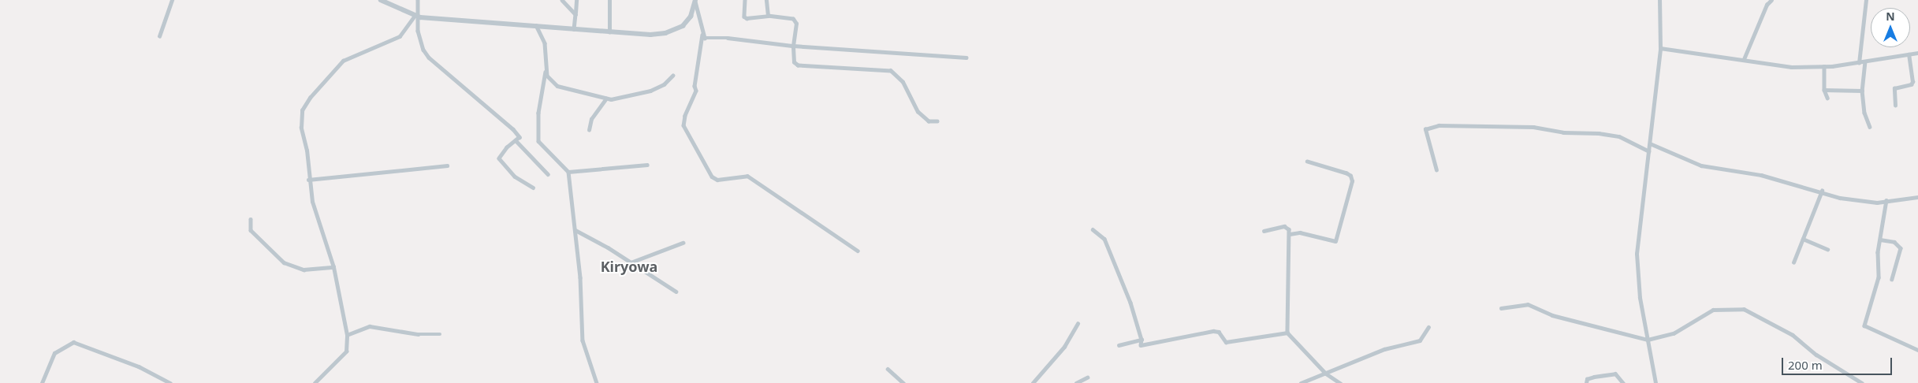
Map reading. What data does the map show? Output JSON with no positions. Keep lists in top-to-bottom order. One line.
{"districts":["Kiryowa"],"scale_bar":"200 m","north":"top"}
